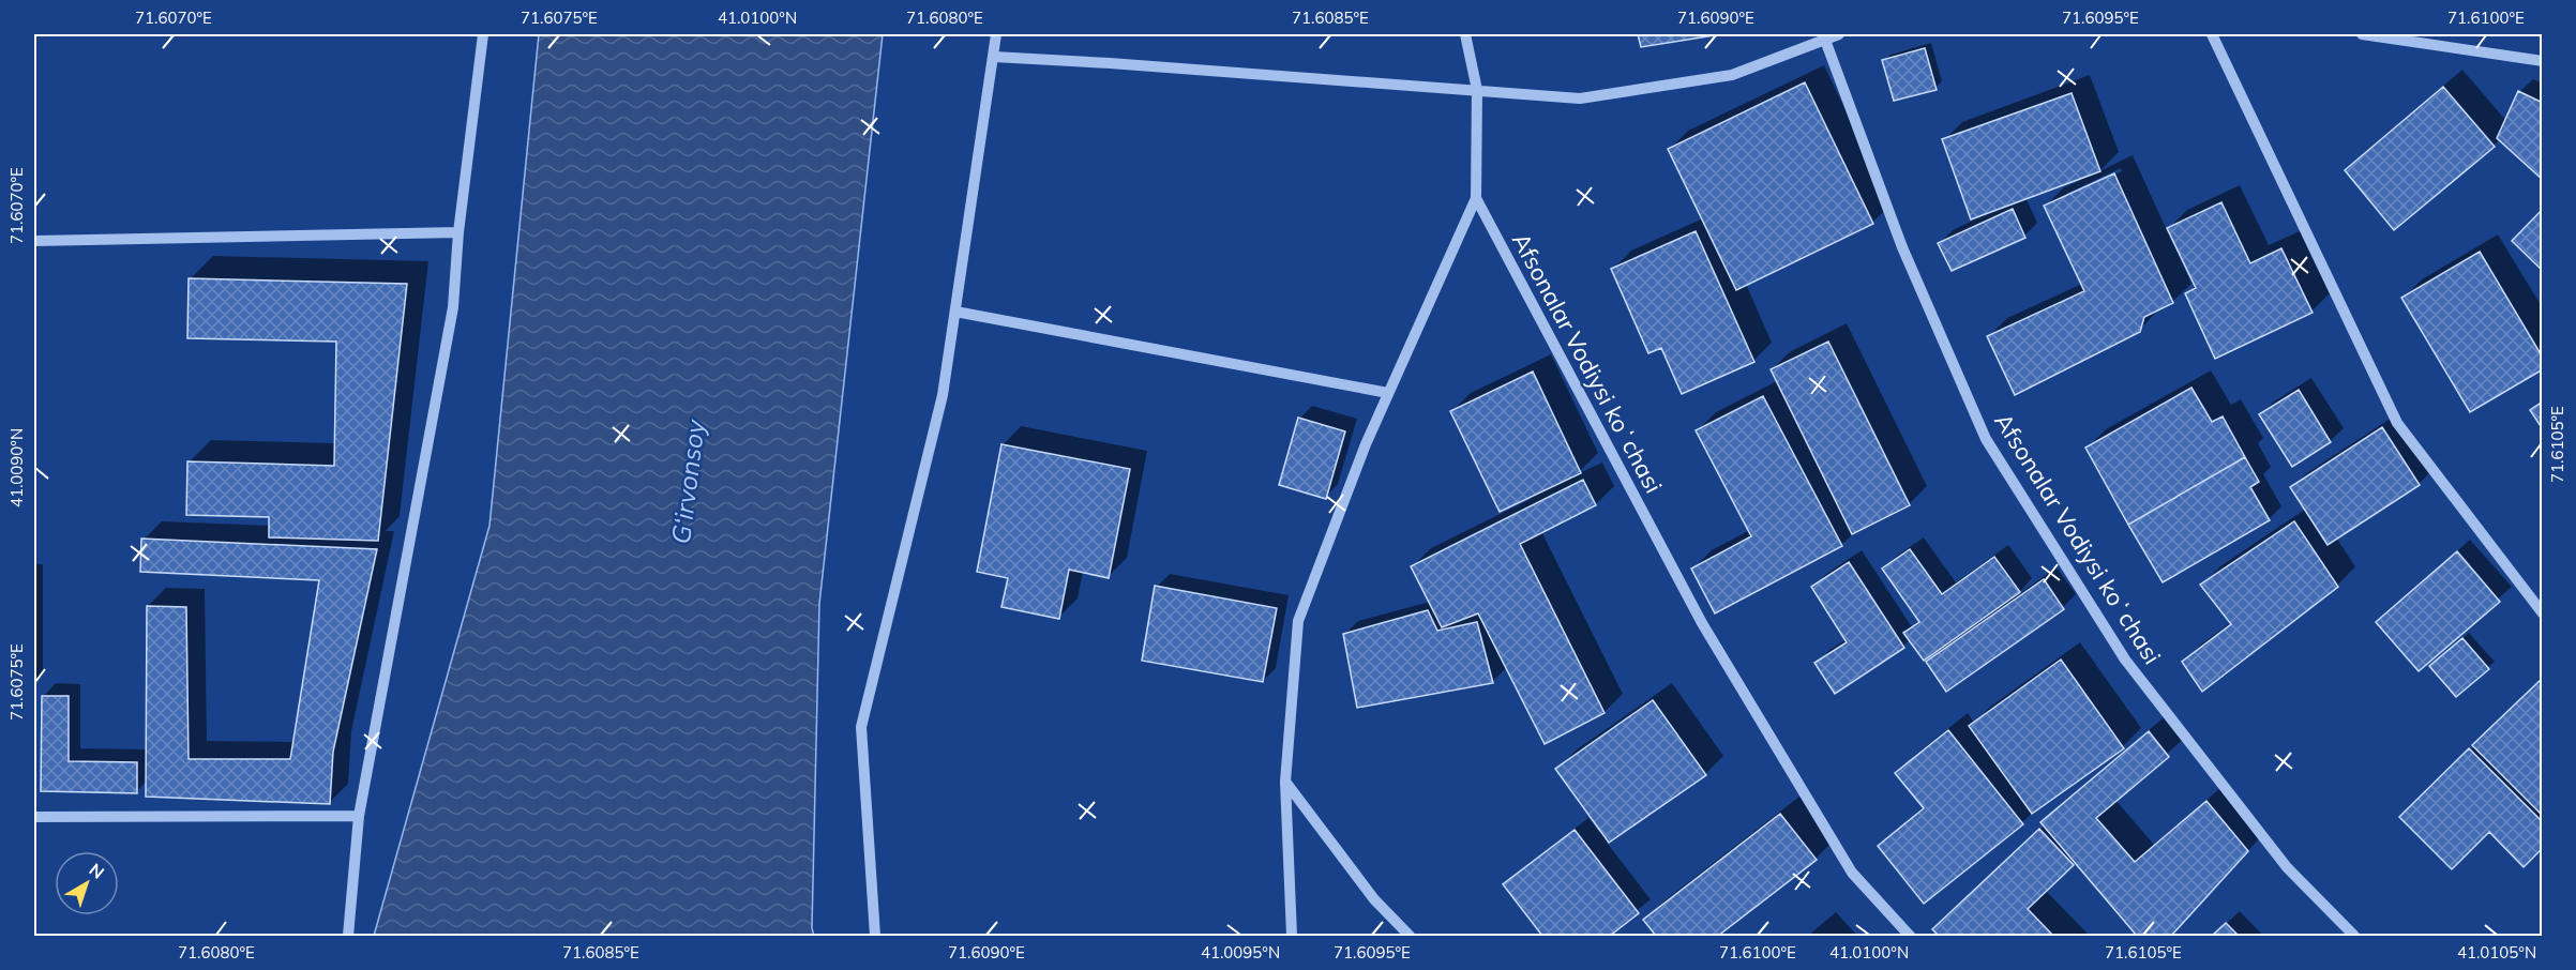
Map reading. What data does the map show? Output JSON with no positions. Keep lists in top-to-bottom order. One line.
{"streets":{"street":["Afsonalar Vodiysi koʻchasi"]},"water":["G‘irvonsoy"],"north":"top right","coordinates":["71.6070°E","71.6075°E","41.0100°N","71.6080°E","71.6085°E","71.6090°E","71.6095°E","71.6100°E","71.6105°E","41.0090°N","41.0095°N","41.0105°N"]}
